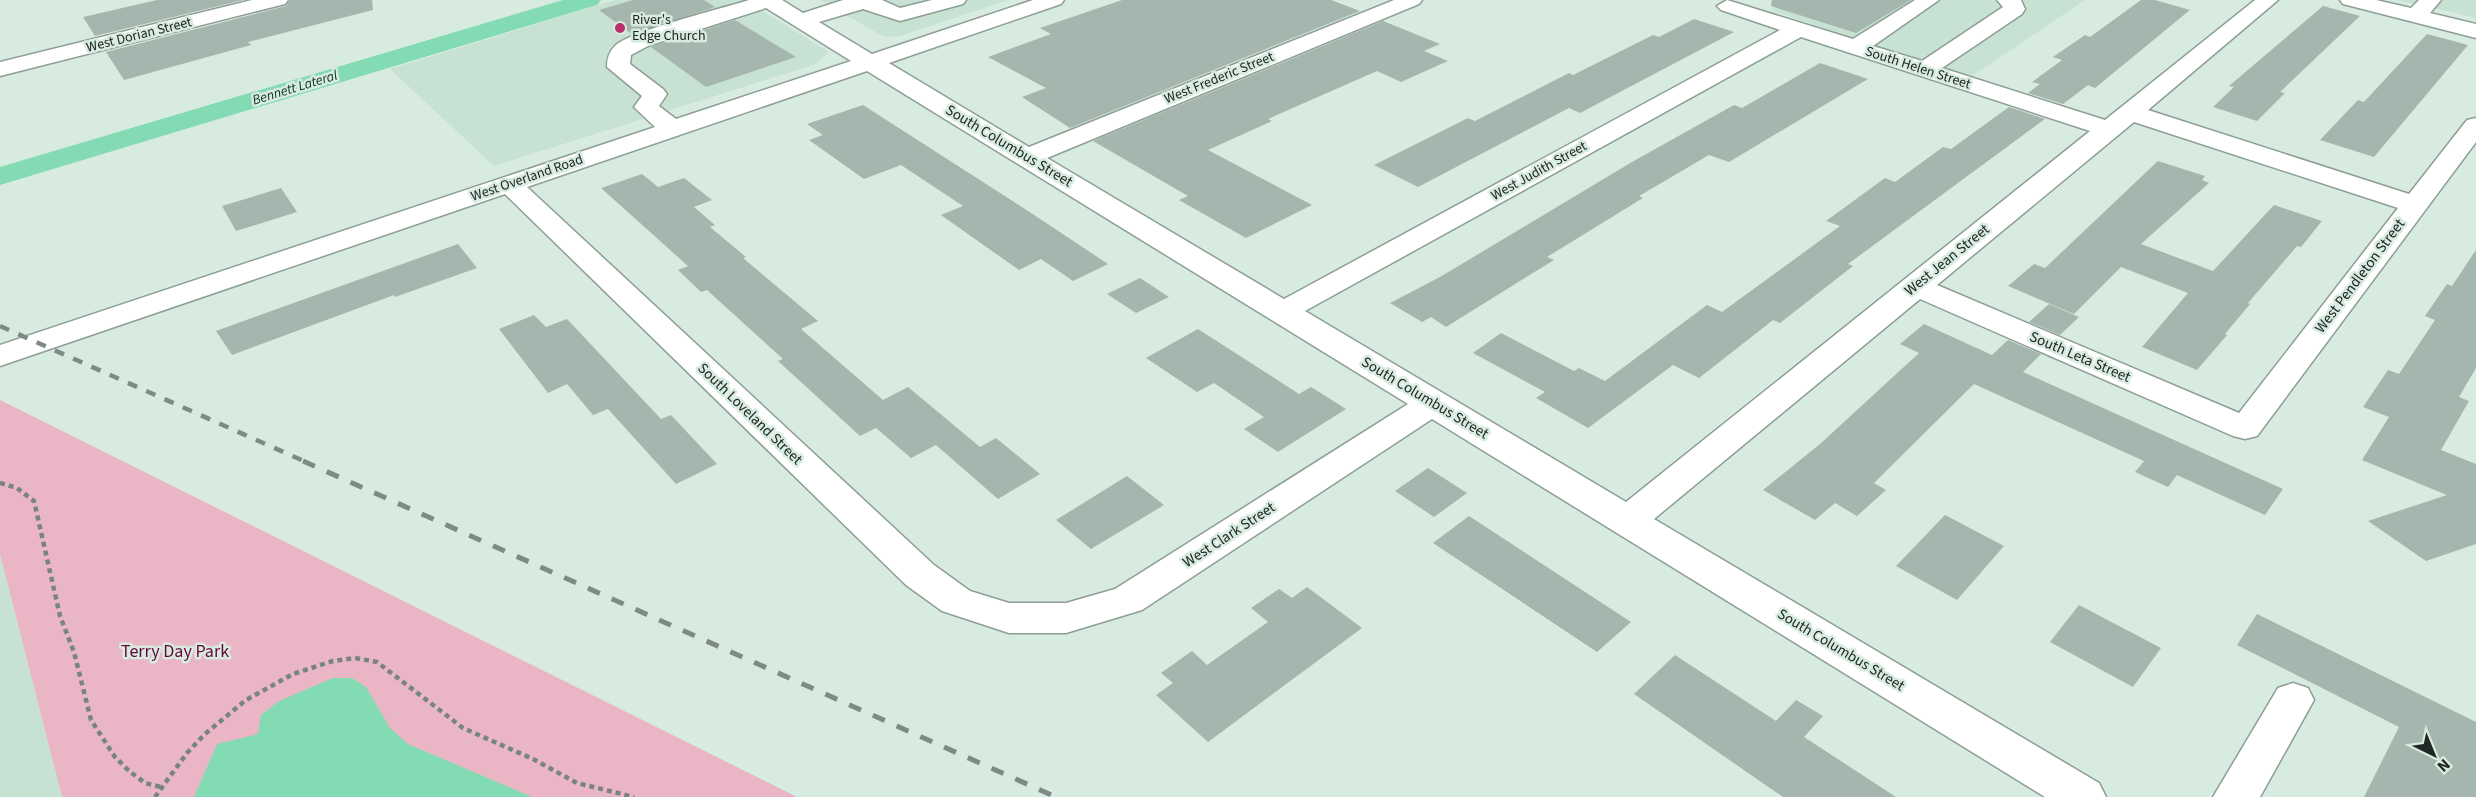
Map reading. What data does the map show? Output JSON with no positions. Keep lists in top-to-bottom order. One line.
{"streets":{"street":["West Dorian Street","South Helen Street","West Frederic Street","South Columbus Street","West Judith Street","West Overland Road","West Jean Street","West Pendleton Street","South Leta Street","South Loveland Street","West Clark Street"]},"crossings":[["South Helen Street","West Judith Street"],["South Helen Street","West Jean Street"],["South Helen Street","West Pendleton Street"],["West Frederic Street","South Columbus Street"],["South Columbus Street","West Judith Street"],["South Columbus Street","West Overland Road"],["South Columbus Street","West Jean Street"],["South Columbus Street","West Clark Street"],["West Overland Road","South Loveland Street"],["West Jean Street","South Leta Street"],["West Pendleton Street","South Leta Street"],["South Loveland Street","West Clark Street"]],"water":["Bennett Lateral"],"parks":["Terry Day Park"],"places":["River's Edge Church"],"north":"bottom right"}
